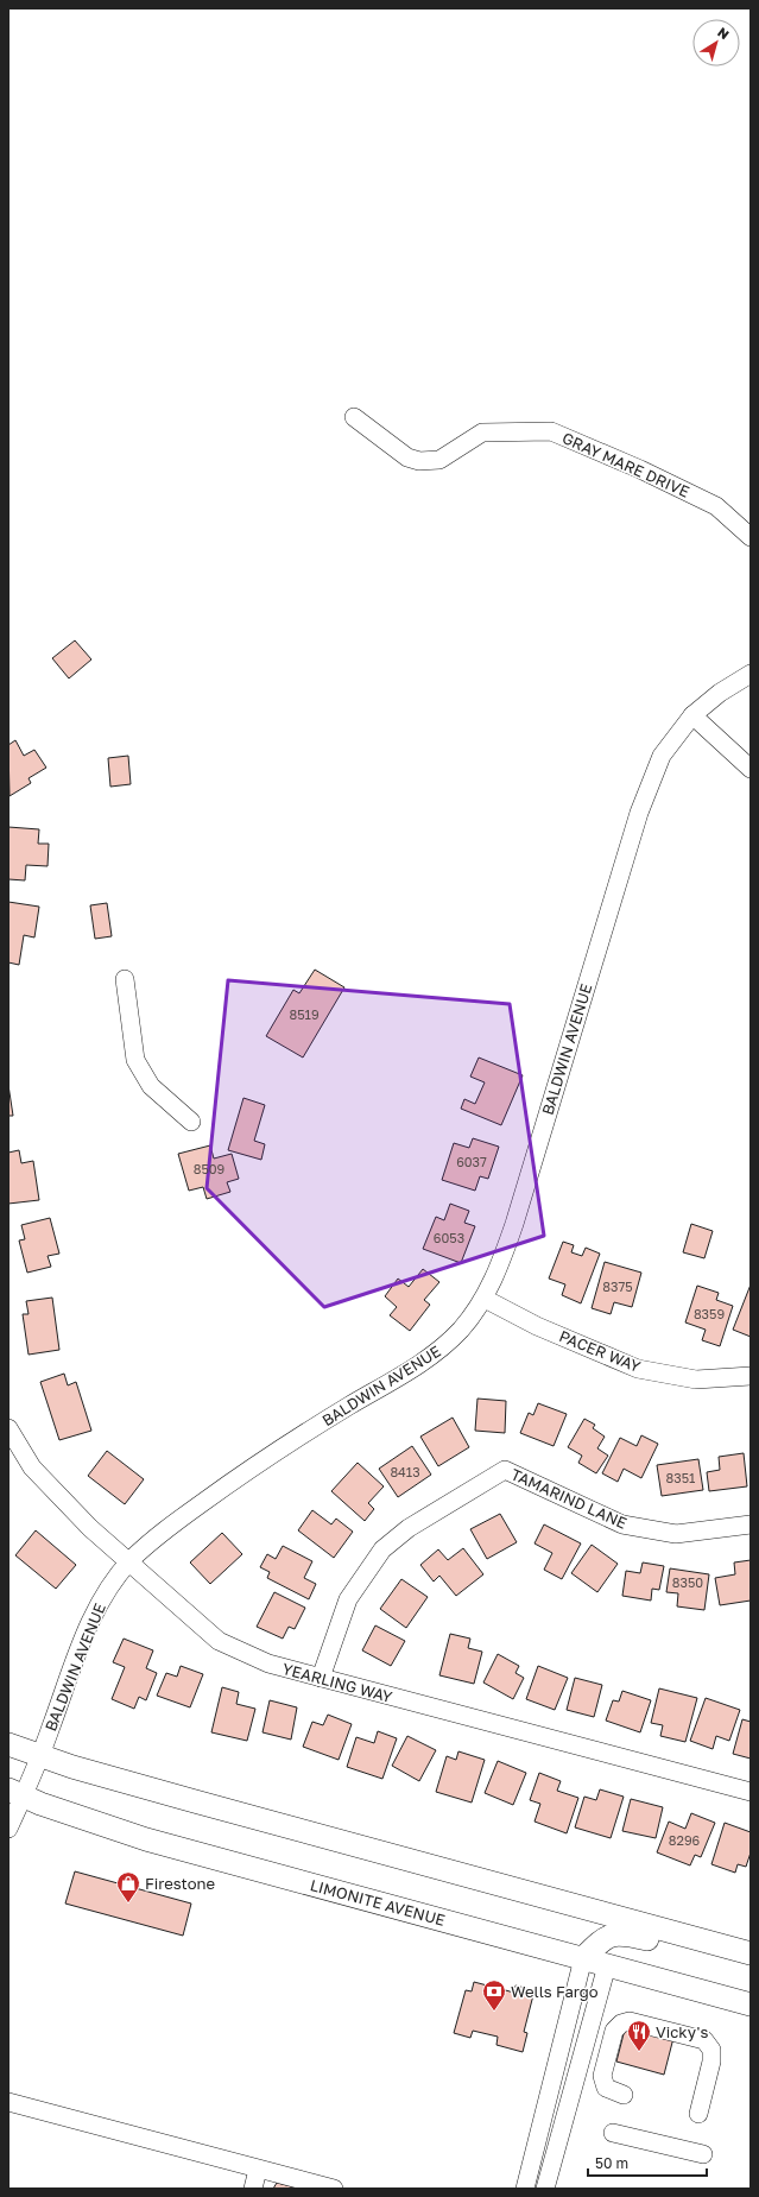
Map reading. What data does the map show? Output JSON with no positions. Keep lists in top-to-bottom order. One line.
{"streets":{"main road":["LIMONITE AVENUE"],"street":["GRAY MARE DRIVE","BALDWIN AVENUE","PACER WAY","TAMARIND LANE","YEARLING WAY"]},"crossings":[["BALDWIN AVENUE","PACER WAY"],["BALDWIN AVENUE","YEARLING WAY"],["BALDWIN AVENUE","LIMONITE AVENUE"],["TAMARIND LANE","YEARLING WAY"]],"places":{"shop":["Firestone"],"bank":["Wells Fargo"],"restaurant":["Vicky's"]},"house_numbers":["8519","6037","8509","6053","8375","8359","8413","8351","8350","8296"],"scale_bar":"50 m","north":"top right"}
